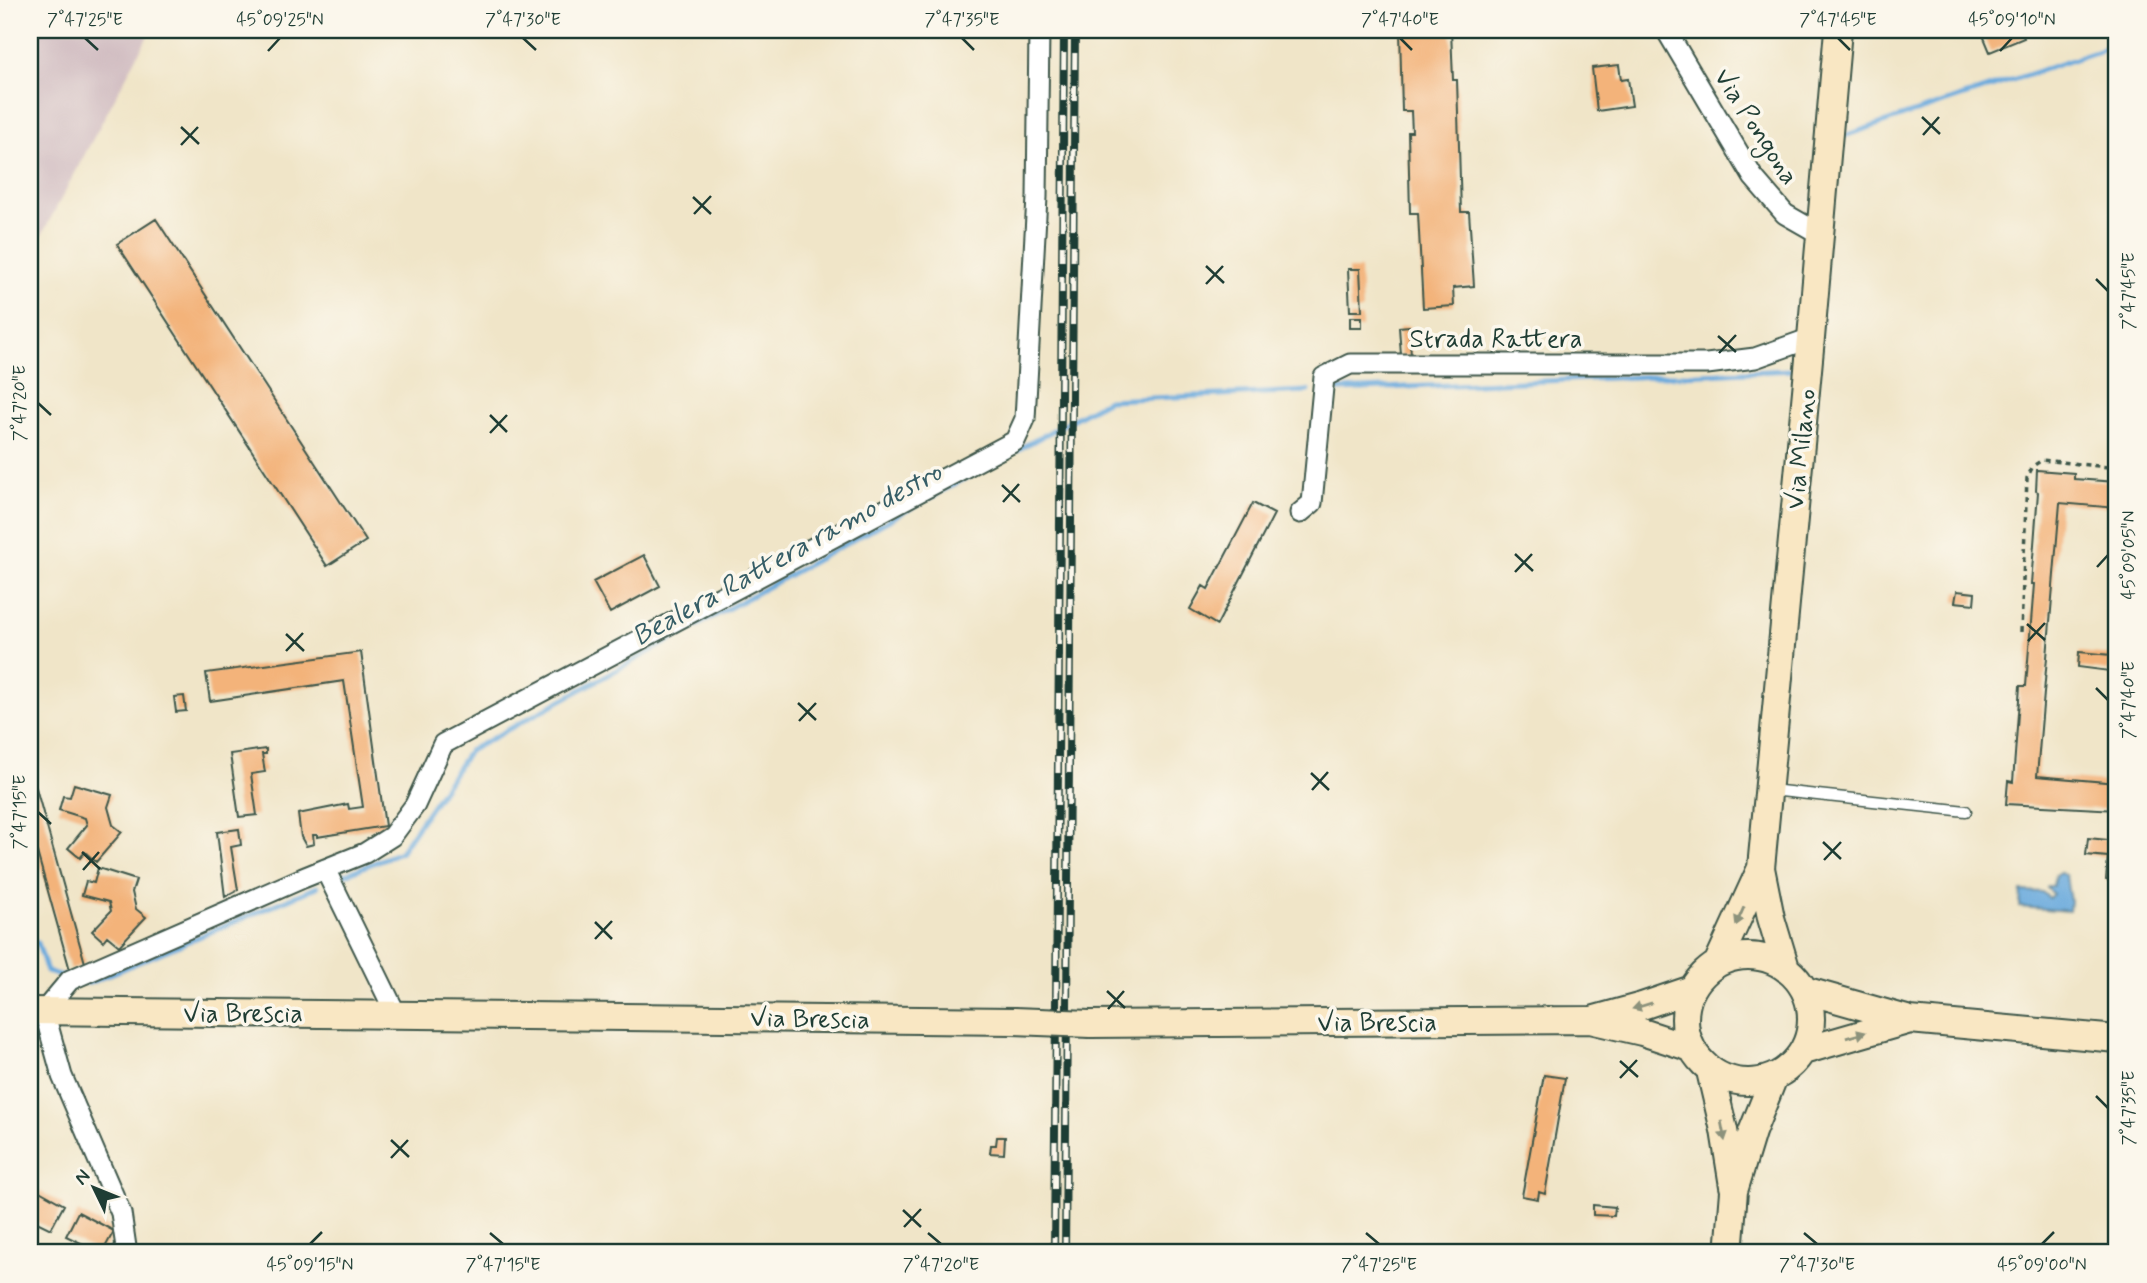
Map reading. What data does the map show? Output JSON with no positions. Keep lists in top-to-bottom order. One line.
{"streets":{"main road":["Via Milano","Via Brescia"],"street":["Via Pongona","Strada Rattera"]},"crossings":[["Via Pongona","Via Milano"],["Strada Rattera","Via Milano"]],"water":["Bealera Rattera ramo destro"],"north":"top left","coordinates":["7°47'25\"E","45°09'25\"N","7°47'30\"E","7°47'35\"E","7°47'40\"E","7°47'45\"E","45°09'10\"N","7°47'20\"E","45°09'05\"N","7°47'15\"E","45°09'15\"N","45°09'00\"N"]}
